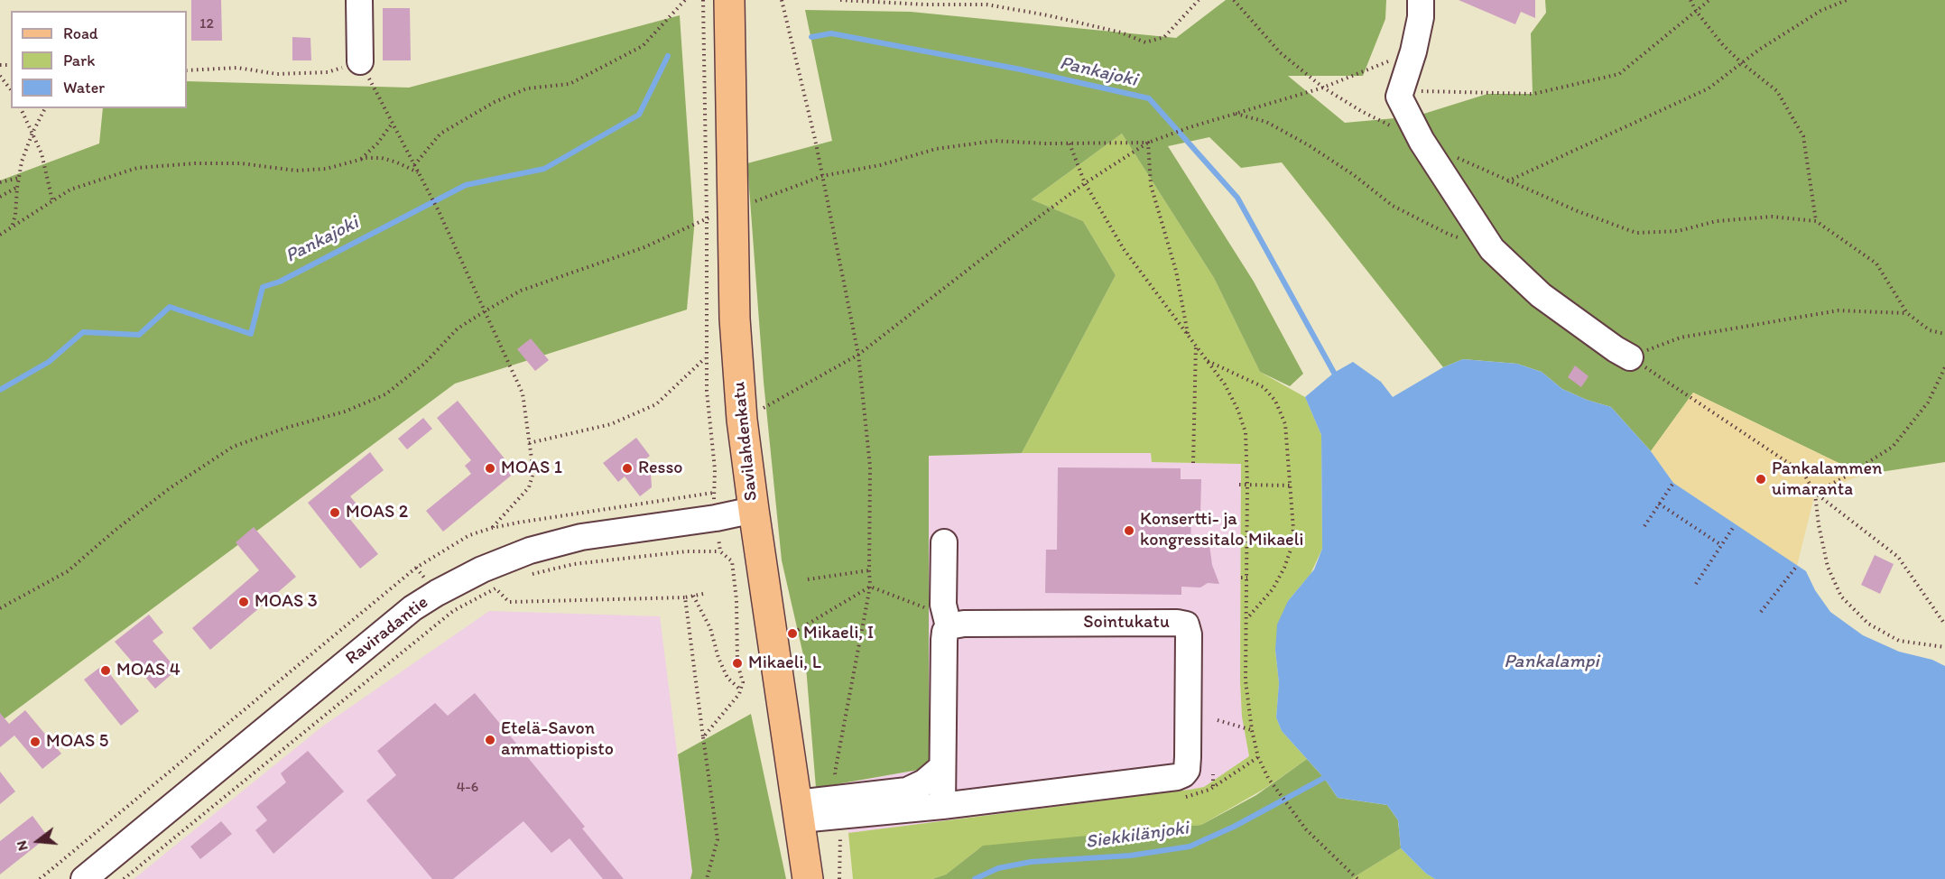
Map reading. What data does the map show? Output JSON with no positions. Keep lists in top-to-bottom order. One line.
{"streets":{"main road":["Savilahdenkatu"],"street":["Sointukatu","Raviradantie"]},"crossings":[["Savilahdenkatu","Sointukatu"],["Savilahdenkatu","Raviradantie"]],"water":["Pankajoki","Pankalampi","Siekkilänjoki"],"places":["MOAS 1","Resso","Pankalammen uimaranta","MOAS 2","Konsertti- ja kongressitalo Mikaeli","MOAS 3","Mikaeli, I","Mikaeli, L","MOAS 4","Etelä-Savon ammattiopisto","MOAS 5"],"house_numbers":["12","4-6"],"legend":["Road","Park","Water"],"north":"left"}
